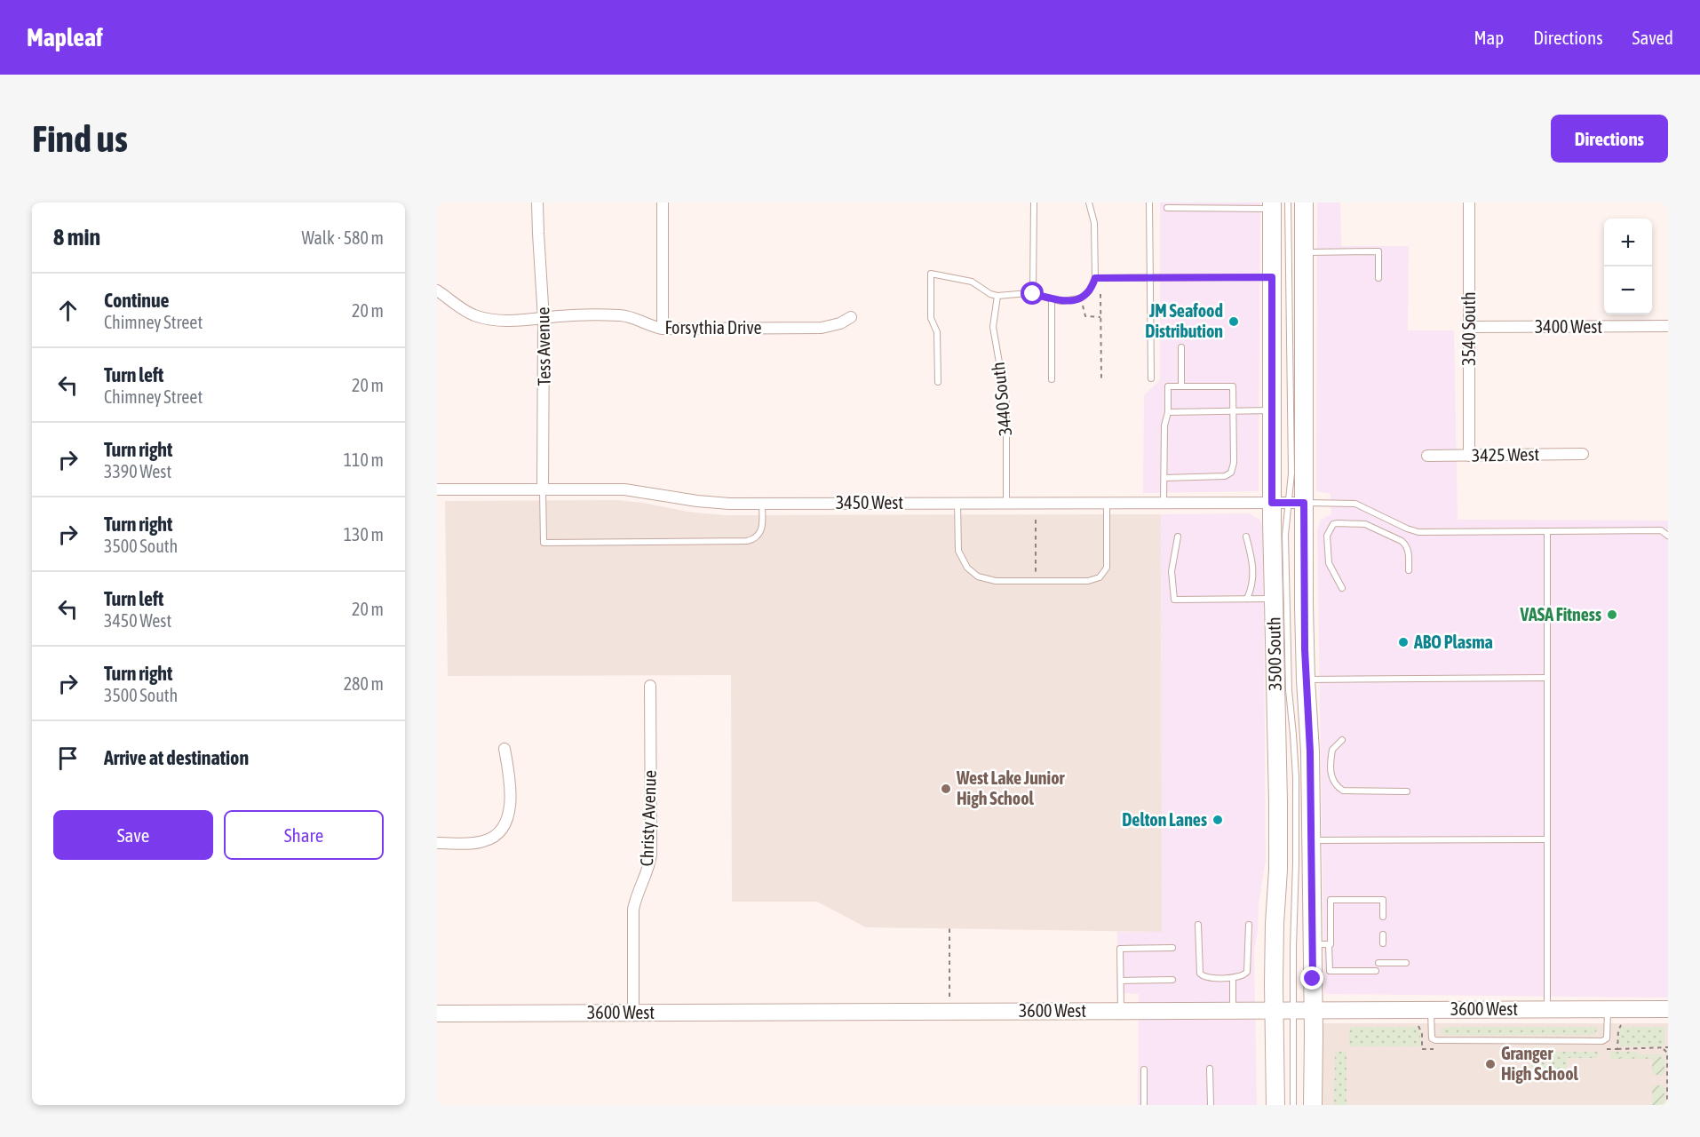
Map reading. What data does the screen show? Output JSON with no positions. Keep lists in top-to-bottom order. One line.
{"streets":{"main road":["3500 South"],"street":["3400 West","Forsythia Drive","3540 South","Tess Avenue","3425 West","3450 West","Christy Avenue","3600 West"],"lane":["3440 South"]},"crossings":[["3400 West","3540 South"],["Forsythia Drive","Tess Avenue"],["3540 South","3425 West"],["Tess Avenue","3450 West"],["3440 South","3450 West"],["3450 West","3500 South"],["3500 South","3600 West"],["Christy Avenue","3600 West"]],"places":["JM Seafood Distribution","VASA Fitness","ABO Plasma","West Lake Junior High School","Delton Lanes","Granger High School"],"page":{"header":"Mapleaf","nav":["Map","Directions","Saved"],"buttons":["Directions",["Save","Share"]],"title":"Find us","heading":["8 min","Walk · 580 m"],"map_buttons":["+","−"],"list":[["Continue","Chimney Street","20 m"],["Turn left","Chimney Street","20 m"],["Turn right","3390 West","110 m"],["Turn right","3500 South","130 m"],["Turn left","3450 West","20 m"],["Turn right","3500 South","280 m"],"Arrive at destination"]}}
